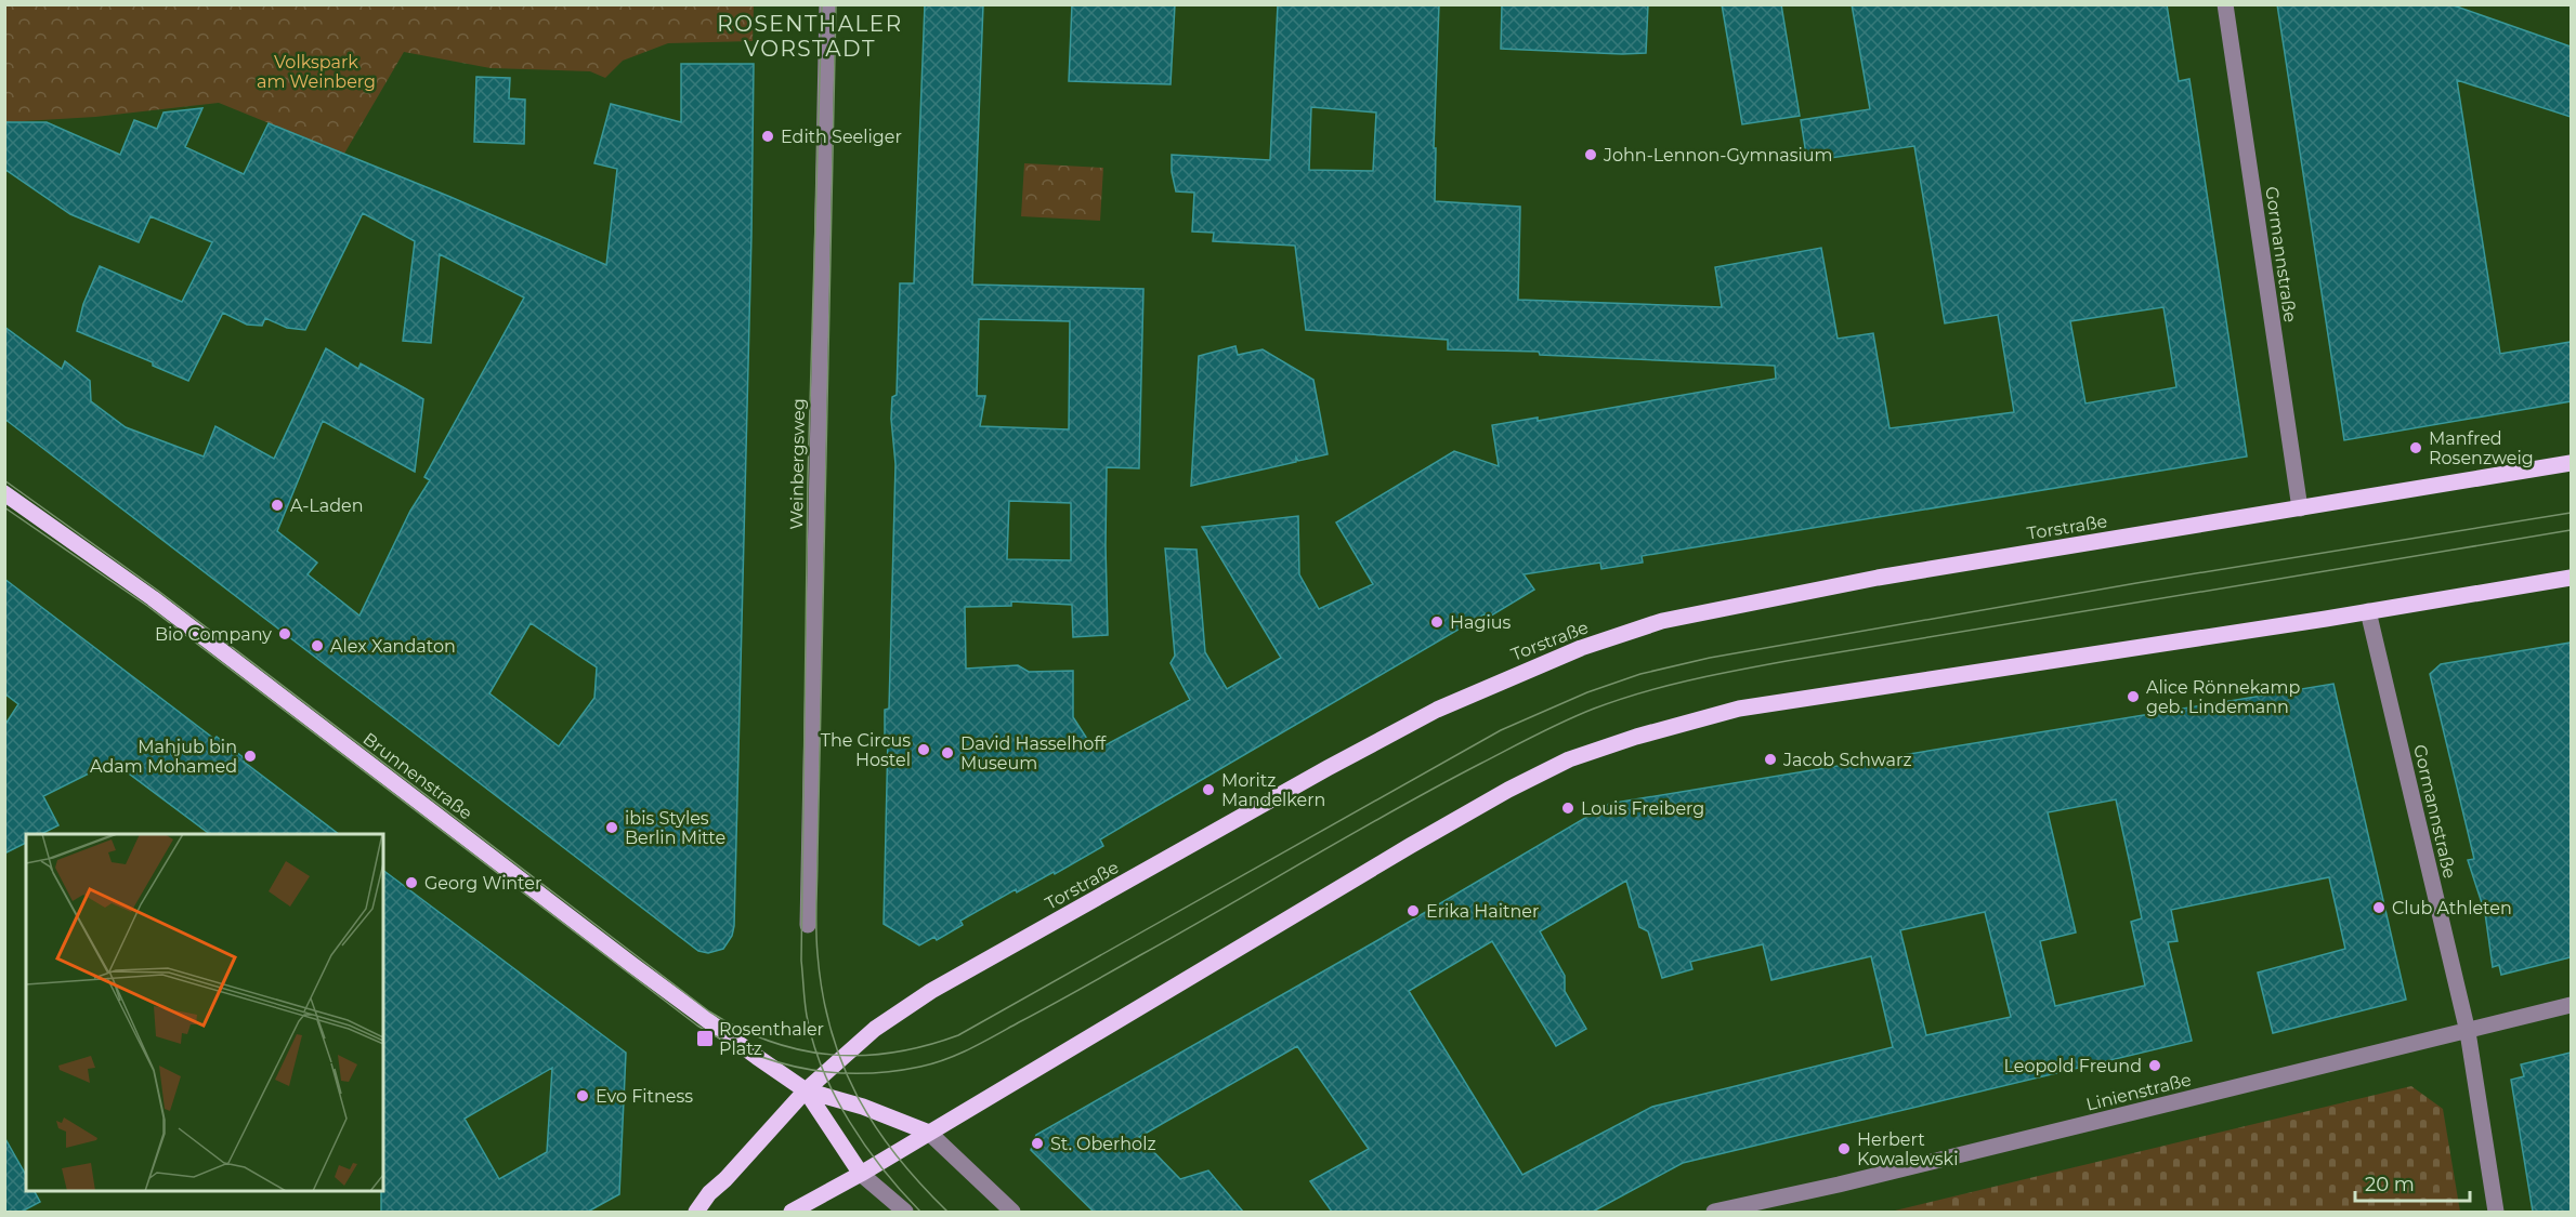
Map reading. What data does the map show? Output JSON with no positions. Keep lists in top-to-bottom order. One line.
{"streets":{"main road":["Torstraße","Brunnenstraße"],"street":["Gormannstraße","Weinbergsweg","Linienstraße"]},"crossings":[["Gormannstraße","Torstraße"],["Gormannstraße","Linienstraße"],["Torstraße","Brunnenstraße"]],"districts":["ROSENTHALER VORSTADT"],"parks":["Volkspark am Weinberg"],"places":{"other":["Edith Seeliger","John-Lennon-Gymnasium","Manfred Rosenzweig","A-Laden","Hagius","Bio Company","Alex Xandaton","Alice Rönnekamp geb. Lindemann","The Circus Hostel","David Hasselhoff Museum","Mahjub bin Adam Mohamed","Jacob Schwarz","Moritz Mandelkern","Louis Freiberg","ibis Styles Berlin Mitte","Georg Winter","Club Athleten","Erika Haitner","Leopold Freund","Evo Fitness","St. Oberholz","Herbert Kowalewski"],"transit":["Rosenthaler Platz"]},"scale_bar":"20 m"}
